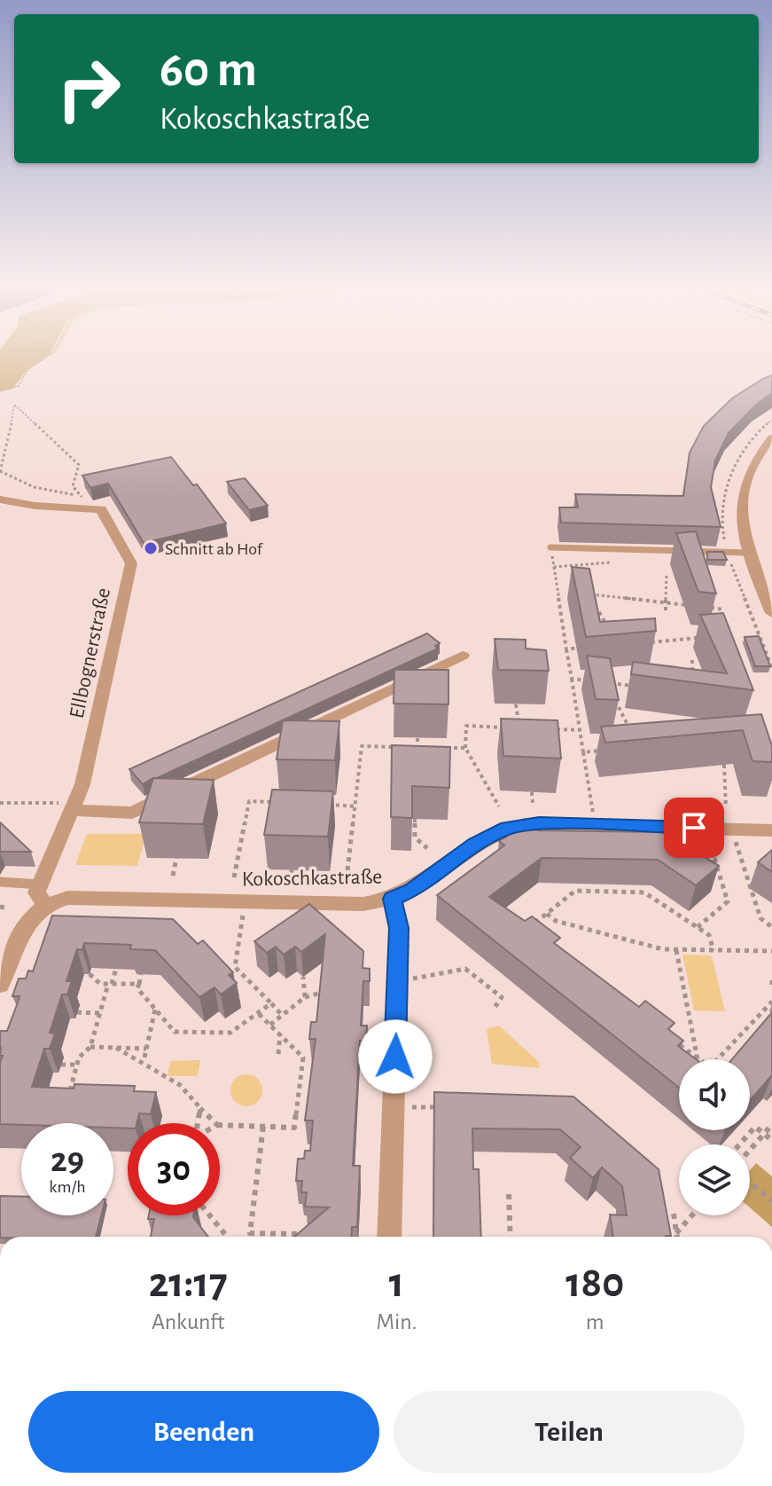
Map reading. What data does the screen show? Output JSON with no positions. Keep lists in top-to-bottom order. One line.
{"streets":{"street":["Ellbognerstraße","Kokoschkastraße"]},"places":["Schnitt ab Hof"],"page":{"turn":["60 m","Kokoschkastraße"],"speed":"29 km/h","limit":"30","eta":["21:17","Ankunft","1","Min.","180","m"],"buttons":["Beenden","Teilen"]}}
